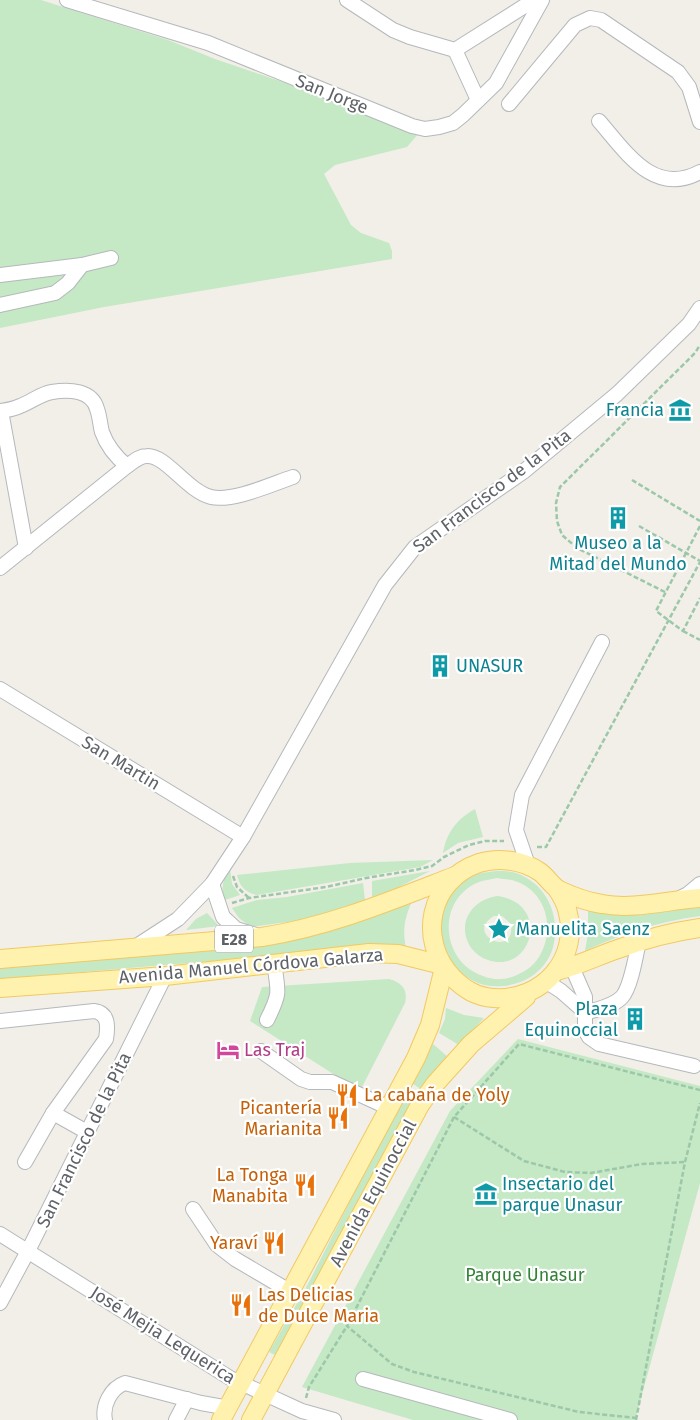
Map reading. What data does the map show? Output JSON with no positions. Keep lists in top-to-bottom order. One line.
{"streets":{"main road":["E28","Avenida Manuel Córdova Galarza","Avenida Equinoccial"],"street":["San Jorge","San Francisco de la Pita","San Martin","José Mejia Lequerica"]},"crossings":[["San Francisco de la Pita","San Martin"],["San Francisco de la Pita","Avenida Manuel Córdova Galarza"],["San Francisco de la Pita","José Mejia Lequerica"],["E28","Avenida Manuel Córdova Galarza"],["E28","Avenida Equinoccial"],["Avenida Manuel Córdova Galarza","Avenida Equinoccial"],["Avenida Equinoccial","José Mejia Lequerica"]],"parks":["Parque Unasur"],"places":{"museum":["Francia","Insectario del parque Unasur"],"building":["Museo a la Mitad del Mundo","UNASUR","Plaza Equinoccial"],"place":["Manuelita Saenz"],"hotel":["Las Traj"],"restaurant":["La cabaña de Yoly","Picantería Marianita","La Tonga Manabita","Yaraví","Las Delicias de Dulce Maria"]}}
